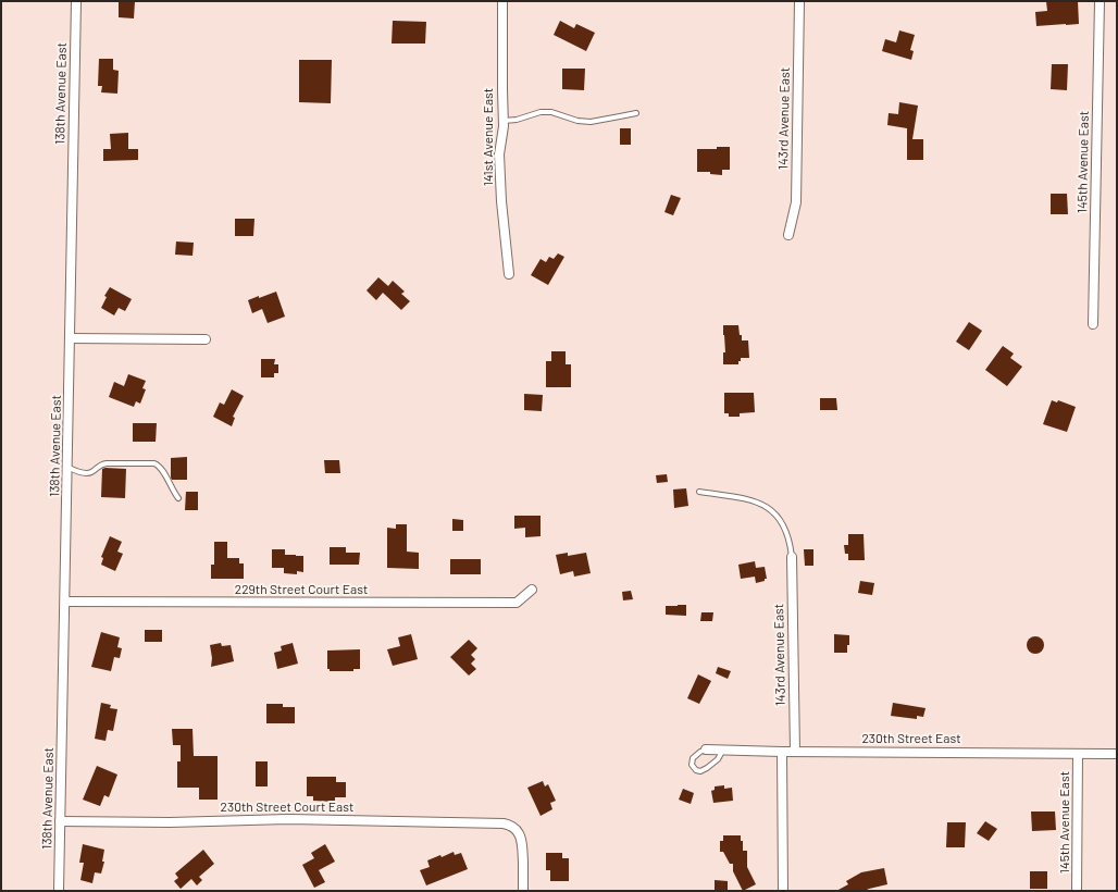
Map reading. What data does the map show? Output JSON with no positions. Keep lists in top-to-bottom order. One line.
{"streets":{"street":["138th Avenue East","143rd Avenue East","141st Avenue East","145th Avenue East","229th Street Court East","230th Street East","230th Street Court East"]},"crossings":[["138th Avenue East","229th Street Court East"],["138th Avenue East","230th Street Court East"],["143rd Avenue East","230th Street East"],["145th Avenue East","230th Street East"]]}
